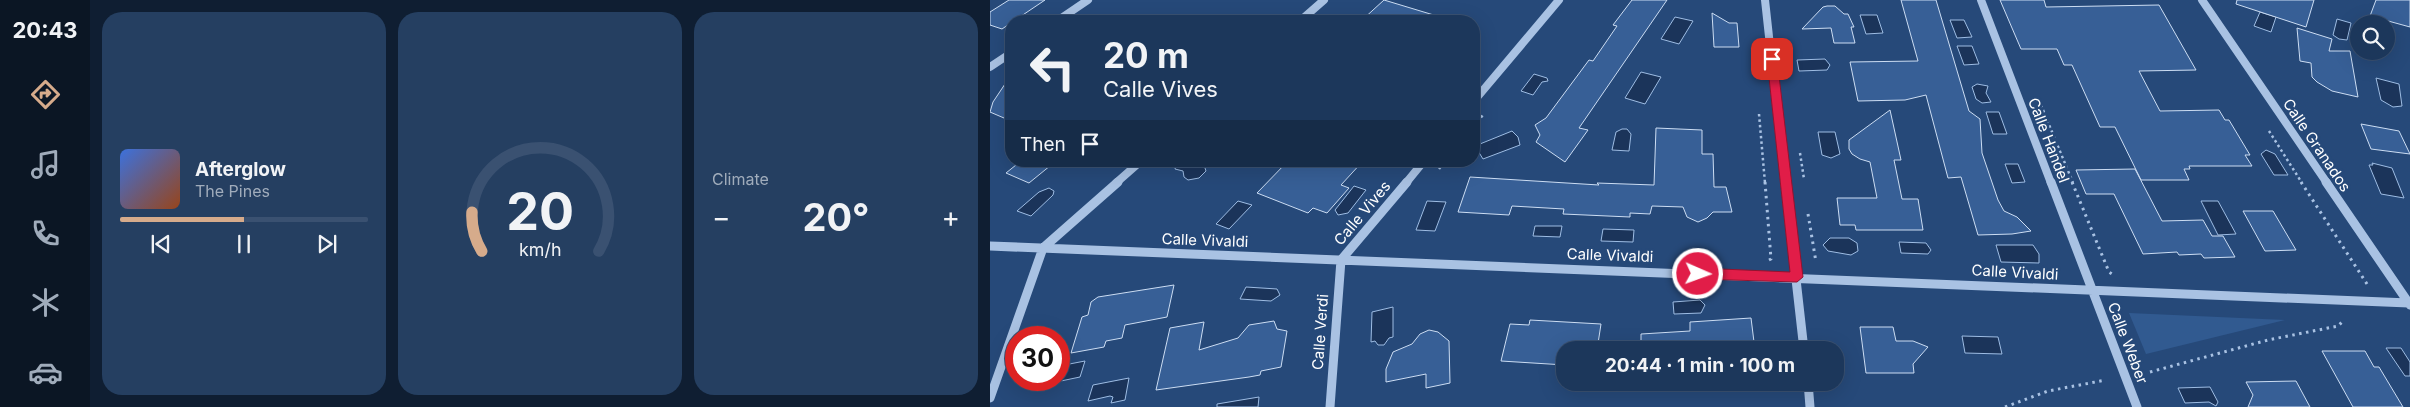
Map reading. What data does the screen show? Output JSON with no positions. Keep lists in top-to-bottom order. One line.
{"streets":{"street":["Calle Handel","Calle Granados","Calle Vives","Calle Vivaldi","Calle Verdi","Calle Weber"]},"crossings":[["Calle Handel","Calle Vivaldi"],["Calle Handel","Calle Weber"],["Calle Granados","Calle Vivaldi"],["Calle Vives","Calle Vivaldi"],["Calle Vives","Calle Verdi"],["Calle Vivaldi","Calle Verdi"],["Calle Vivaldi","Calle Weber"]],"page":{"tabs":"20:43","tile":"Climate","turn":["20 m","Calle Vives"],"then":"Then","song":["Afterglow","The Pines"],"heat":["−","20°","+"],"limit":"30","trip":"20:44 · 1 min · 100 m","gauge":["20","km/h"]}}
